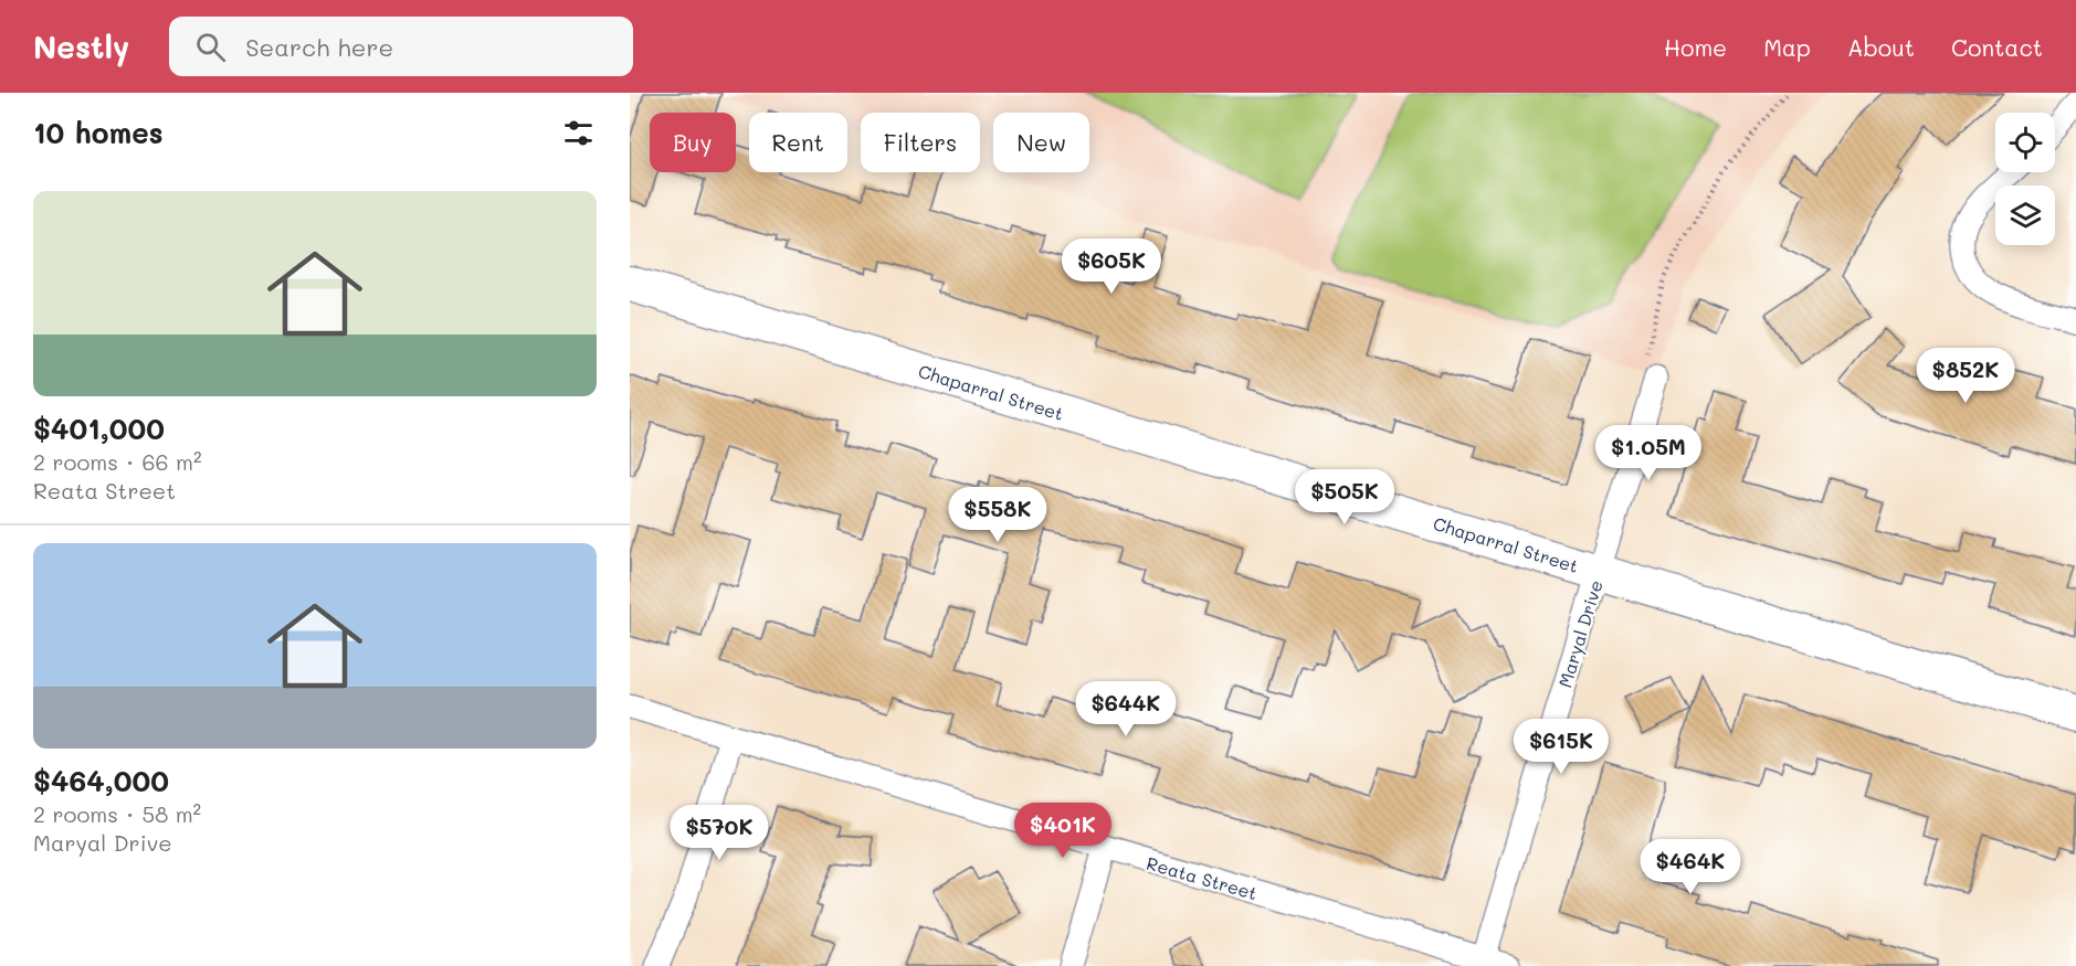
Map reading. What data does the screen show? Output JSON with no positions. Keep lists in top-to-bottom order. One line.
{"streets":{"street":["Chaparral Street","Maryal Drive","Reata Street"]},"crossings":[["Chaparral Street","Maryal Drive"],["Maryal Drive","Reata Street"]],"page":{"header":"Nestly","search":"Search here","nav":["Home","Map","About","Contact"],"heading":"10 homes","chip":["Buy","Rent","Filters","New"],"list":[{"name":"$401,000","note":"2 rooms · 66 m² · Reata Street"},{"name":"$464,000","note":"2 rooms · 58 m² · Maryal Drive"}],"price":["$605K","$852K","$1.05M","$505K","$558K","$644K","$615K","$401K","$570K","$464K"]}}
